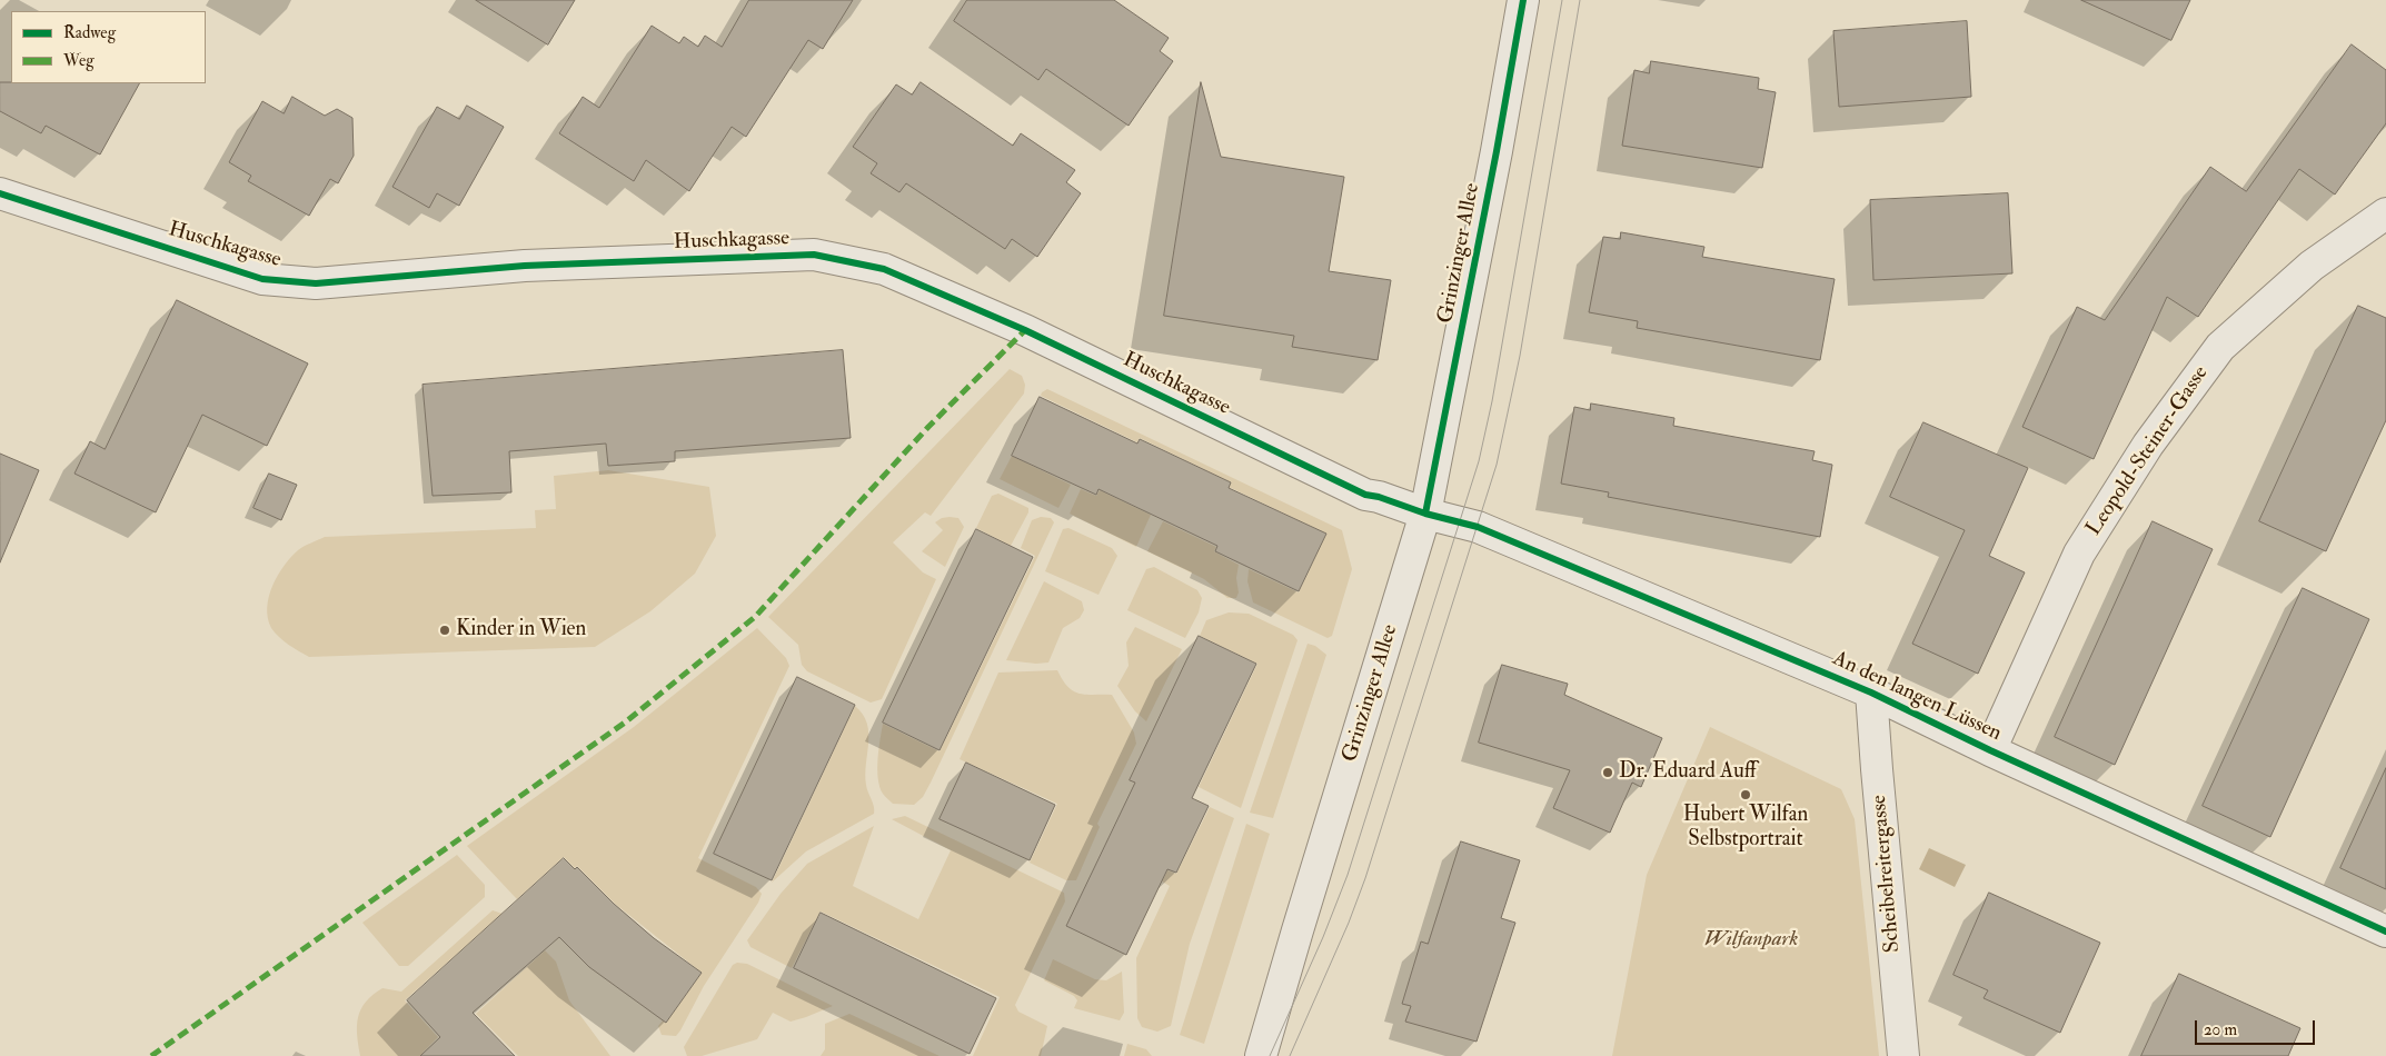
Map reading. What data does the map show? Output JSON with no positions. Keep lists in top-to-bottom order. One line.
{"streets":{"street":["Huschkagasse","Grinzinger Allee","Leopold-Steiner-Gasse","An den langen Lüssen","Scheibelreitergasse"]},"crossings":[["Huschkagasse","Grinzinger Allee"],["Huschkagasse","An den langen Lüssen"],["Grinzinger Allee","An den langen Lüssen"],["Leopold-Steiner-Gasse","An den langen Lüssen"],["An den langen Lüssen","Scheibelreitergasse"]],"parks":["Wilfanpark"],"places":["Kinder in Wien","Dr. Eduard Auff","Hubert Wilfan Selbstportrait"],"legend":["Radweg","Weg"],"scale_bar":"20 m"}
